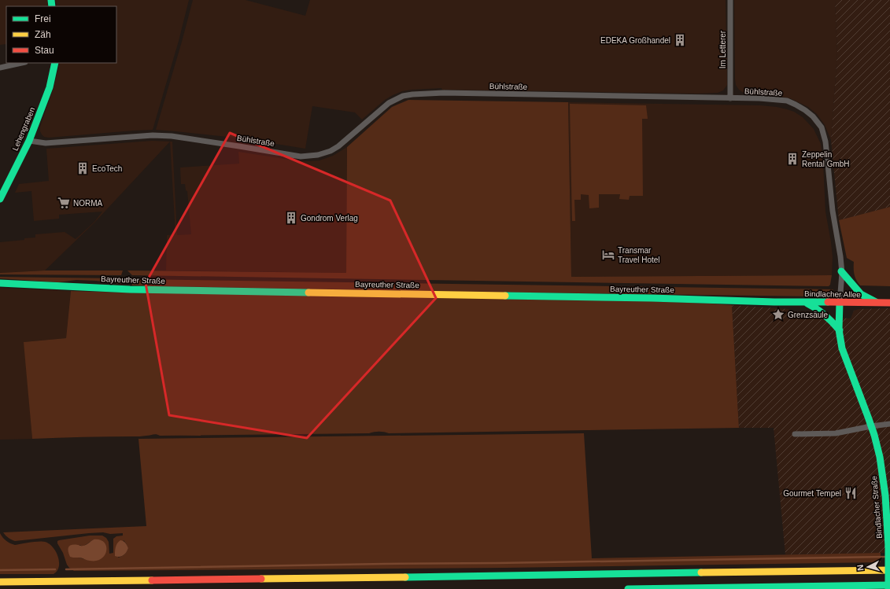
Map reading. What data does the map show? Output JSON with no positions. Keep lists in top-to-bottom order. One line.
{"streets":{"main road":["Lehengraben","Bayreuther Straße","Bindlacher Allee","Bindlacher Straße"],"street":["Im Letterer","Bühlstraße"]},"crossings":[["Im Letterer","Bühlstraße"],["Bühlstraße","Lehengraben"],["Bühlstraße","Bindlacher Allee"],["Bühlstraße","Bindlacher Straße"],["Bayreuther Straße","Bindlacher Allee"],["Bindlacher Allee","Bindlacher Straße"]],"places":{"building":["EDEKA Großhandel","Zeppelin Rental GmbH","EcoTech","Gondrom Verlag"],"supermarket":["NORMA"],"hotel":["Transmar Travel Hotel"],"place":["Grenzsäule"],"restaurant":["Gourmet Tempel"]},"legend":["Frei","Zäh","Stau"],"north":"left"}
